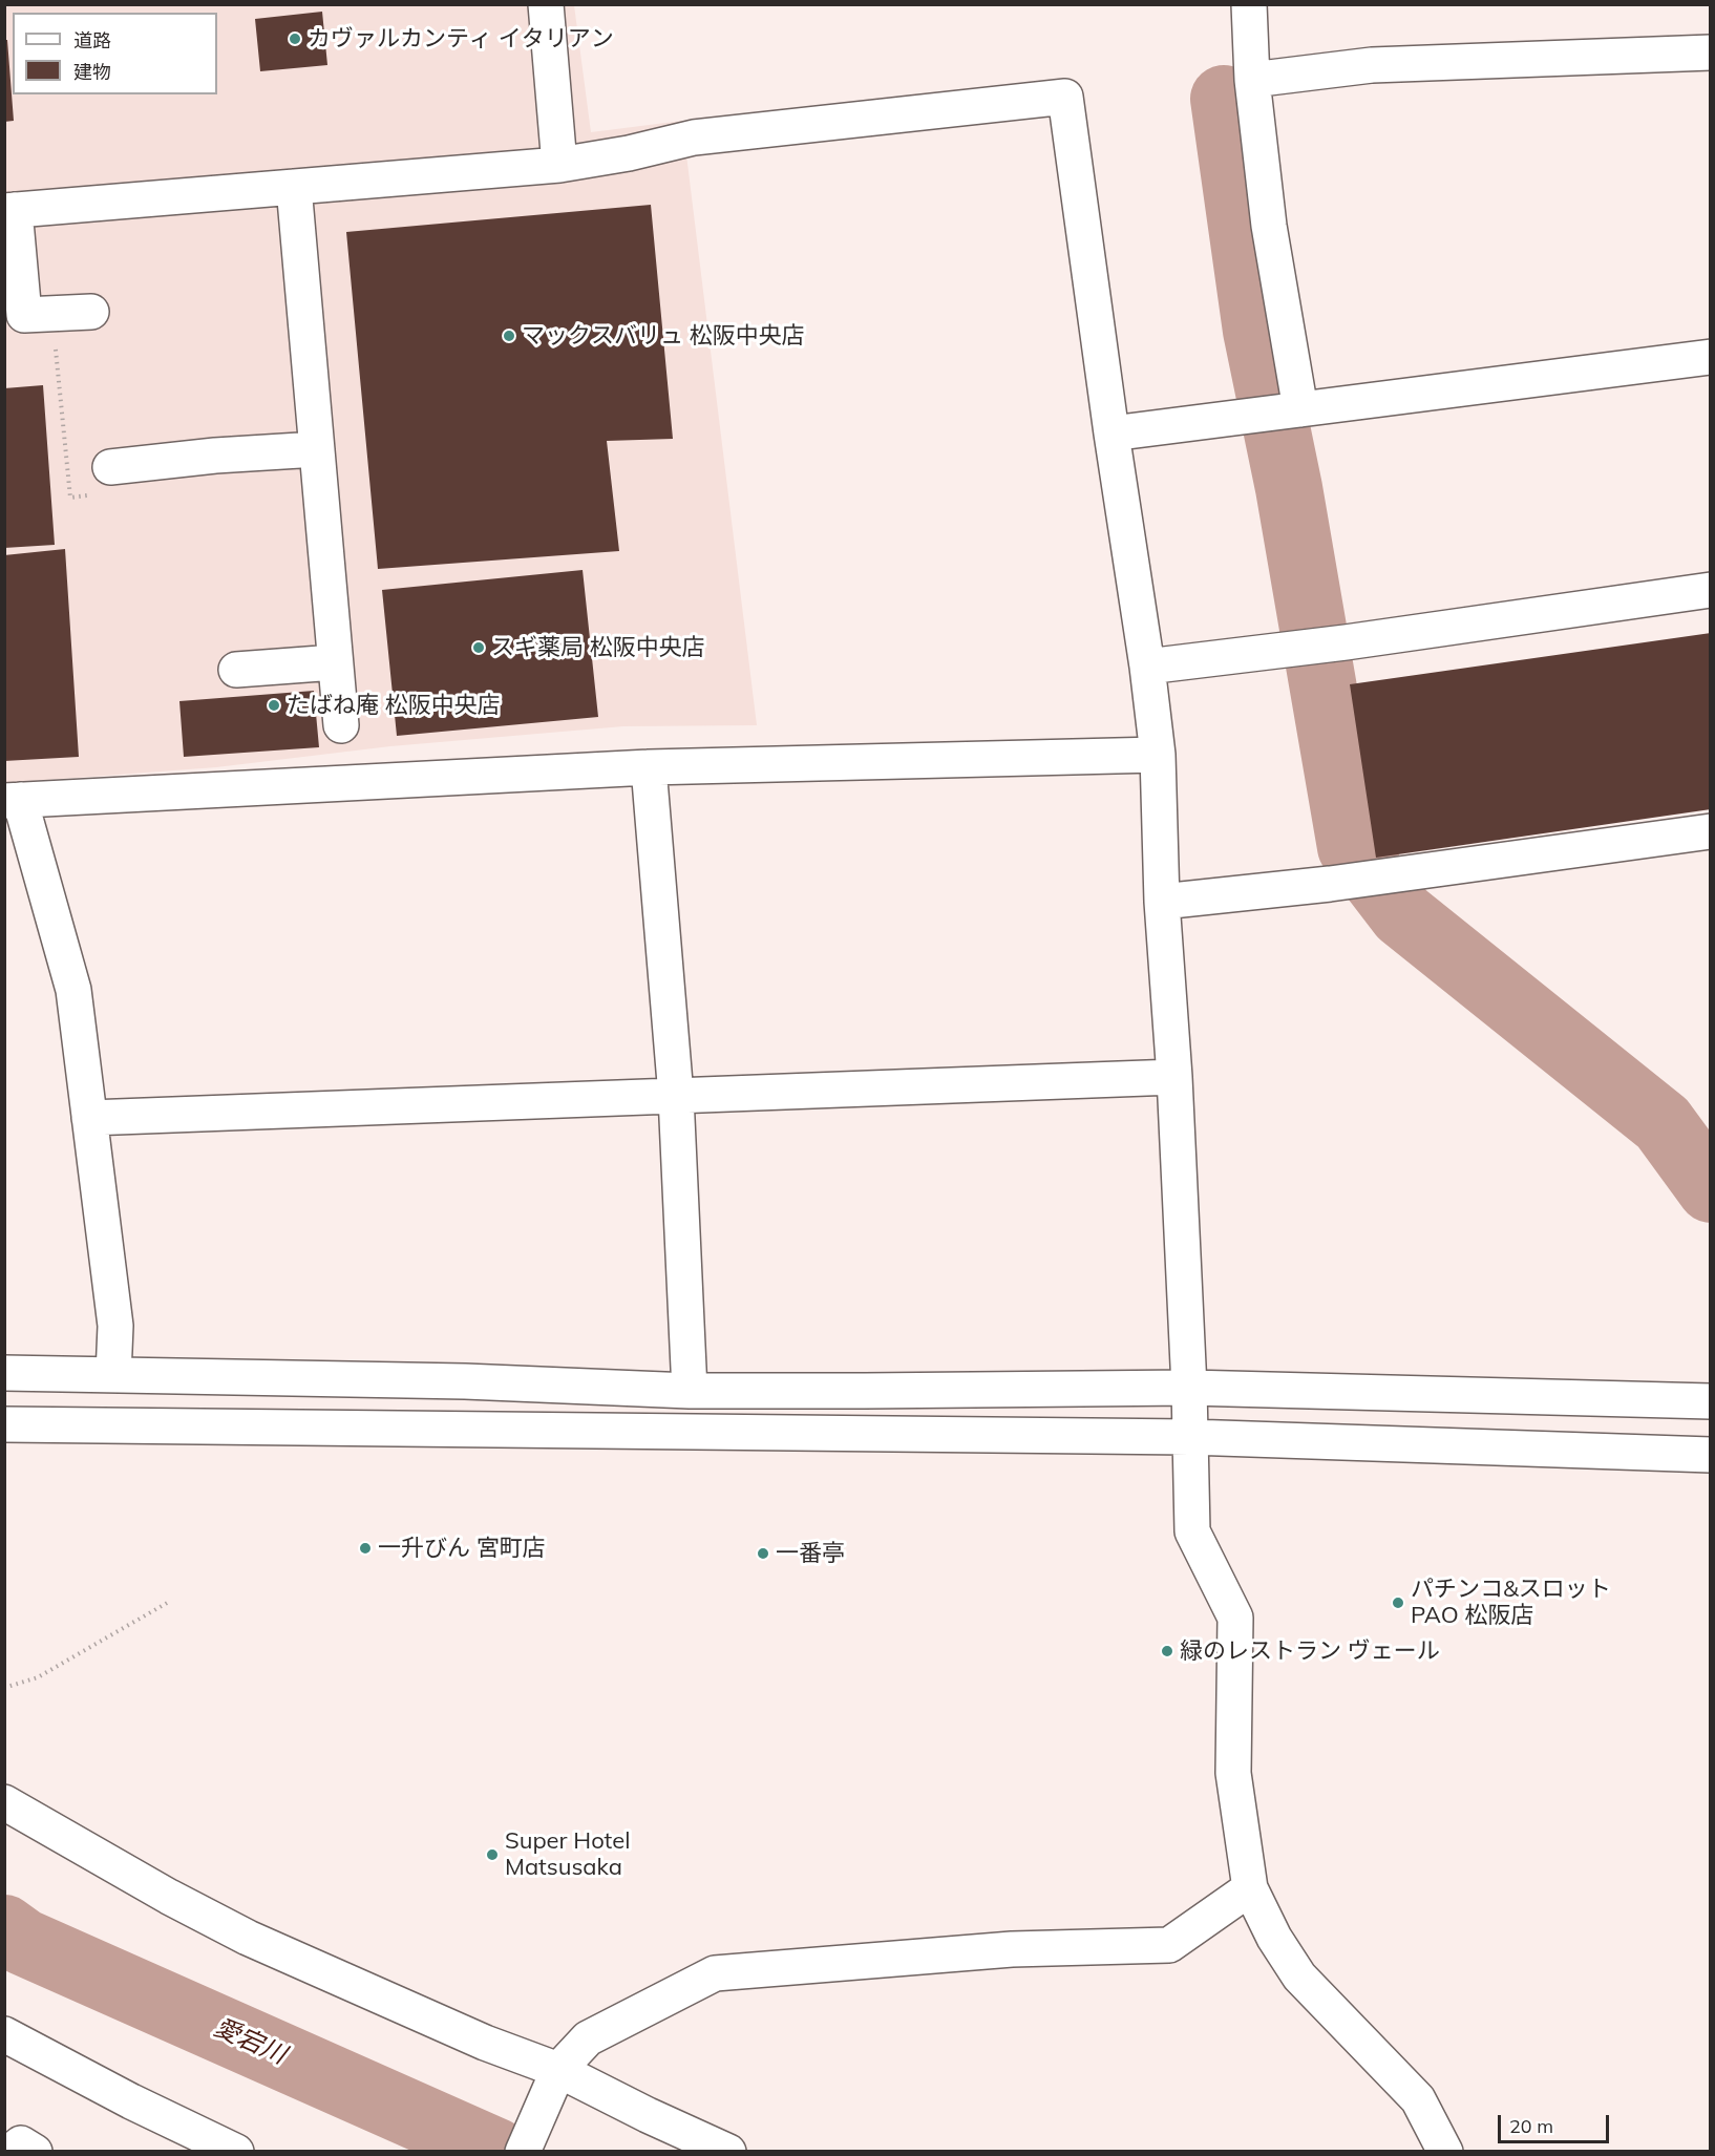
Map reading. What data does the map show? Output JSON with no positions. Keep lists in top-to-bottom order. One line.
{"water":["愛宕川"],"places":["カヴァルカンティ イタリアン","マックスバリュ 松阪中央店","スギ薬局 松阪中央店","たばね庵 松阪中央店","一升びん 宮町店","一番亭","パチンコ&スロット PAO 松阪店","緑のレストラン ヴェール","Super Hotel Matsusaka"],"legend":["道路","建物"],"scale_bar":"20 m"}
